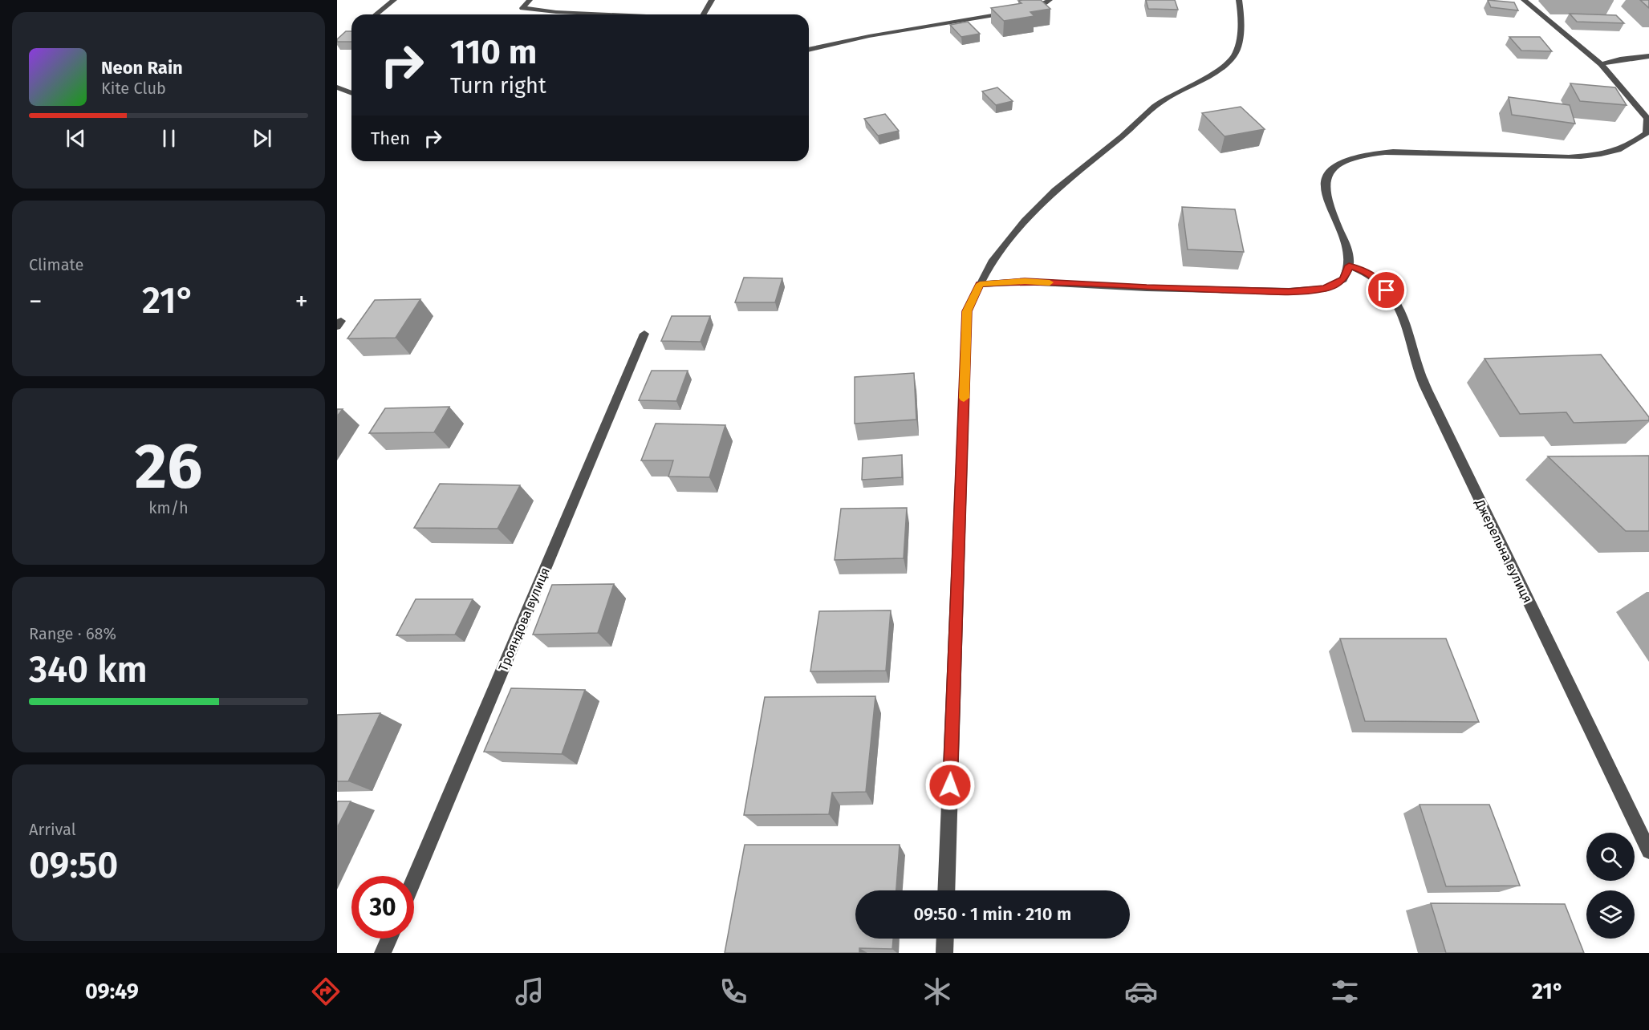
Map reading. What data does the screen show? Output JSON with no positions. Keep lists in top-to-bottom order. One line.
{"streets":{"street":["Джерельна вулиця","Трояндова вулиця"]},"page":{"turn":["110 m","Turn right"],"song":["Neon Rain","Kite Club"],"then":"Then","tile":["Climate",["26","km/h"],["Range · 68%","340 km"],["Arrival","09:50"]],"heat":["−","21°","+"],"limit":"30","trip":"09:50 · 1 min · 210 m","tabs":["09:49","21°"]}}
